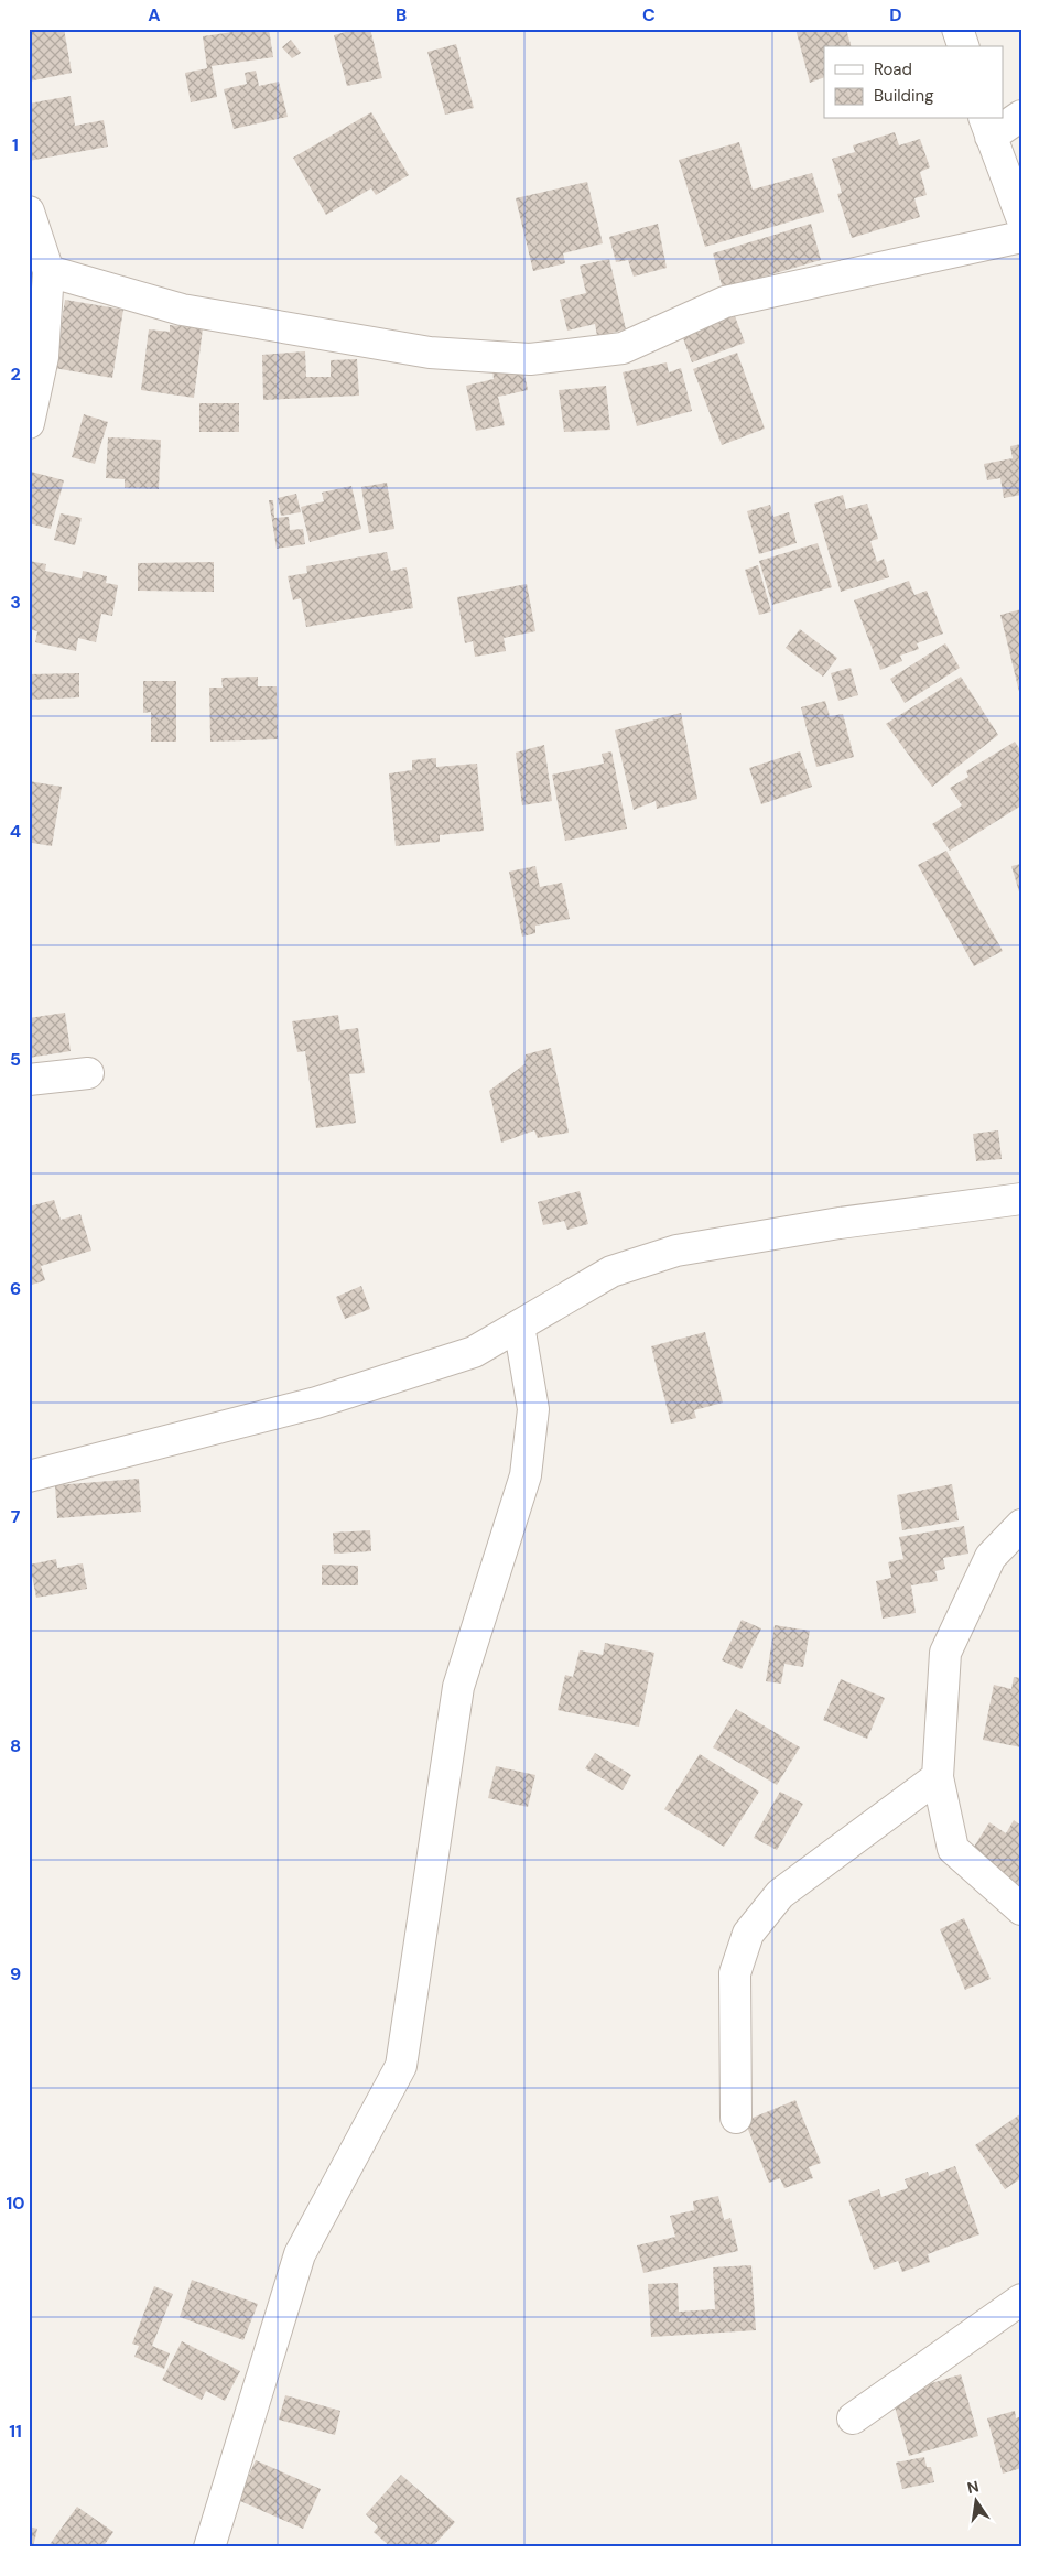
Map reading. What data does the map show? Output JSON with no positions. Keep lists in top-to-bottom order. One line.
{"legend":["Road","Building"],"north":"top","grid":{"columns":["A","B","C","D"],"rows":["1","2","3","4","5","6","7","8","9","10","11"]}}
